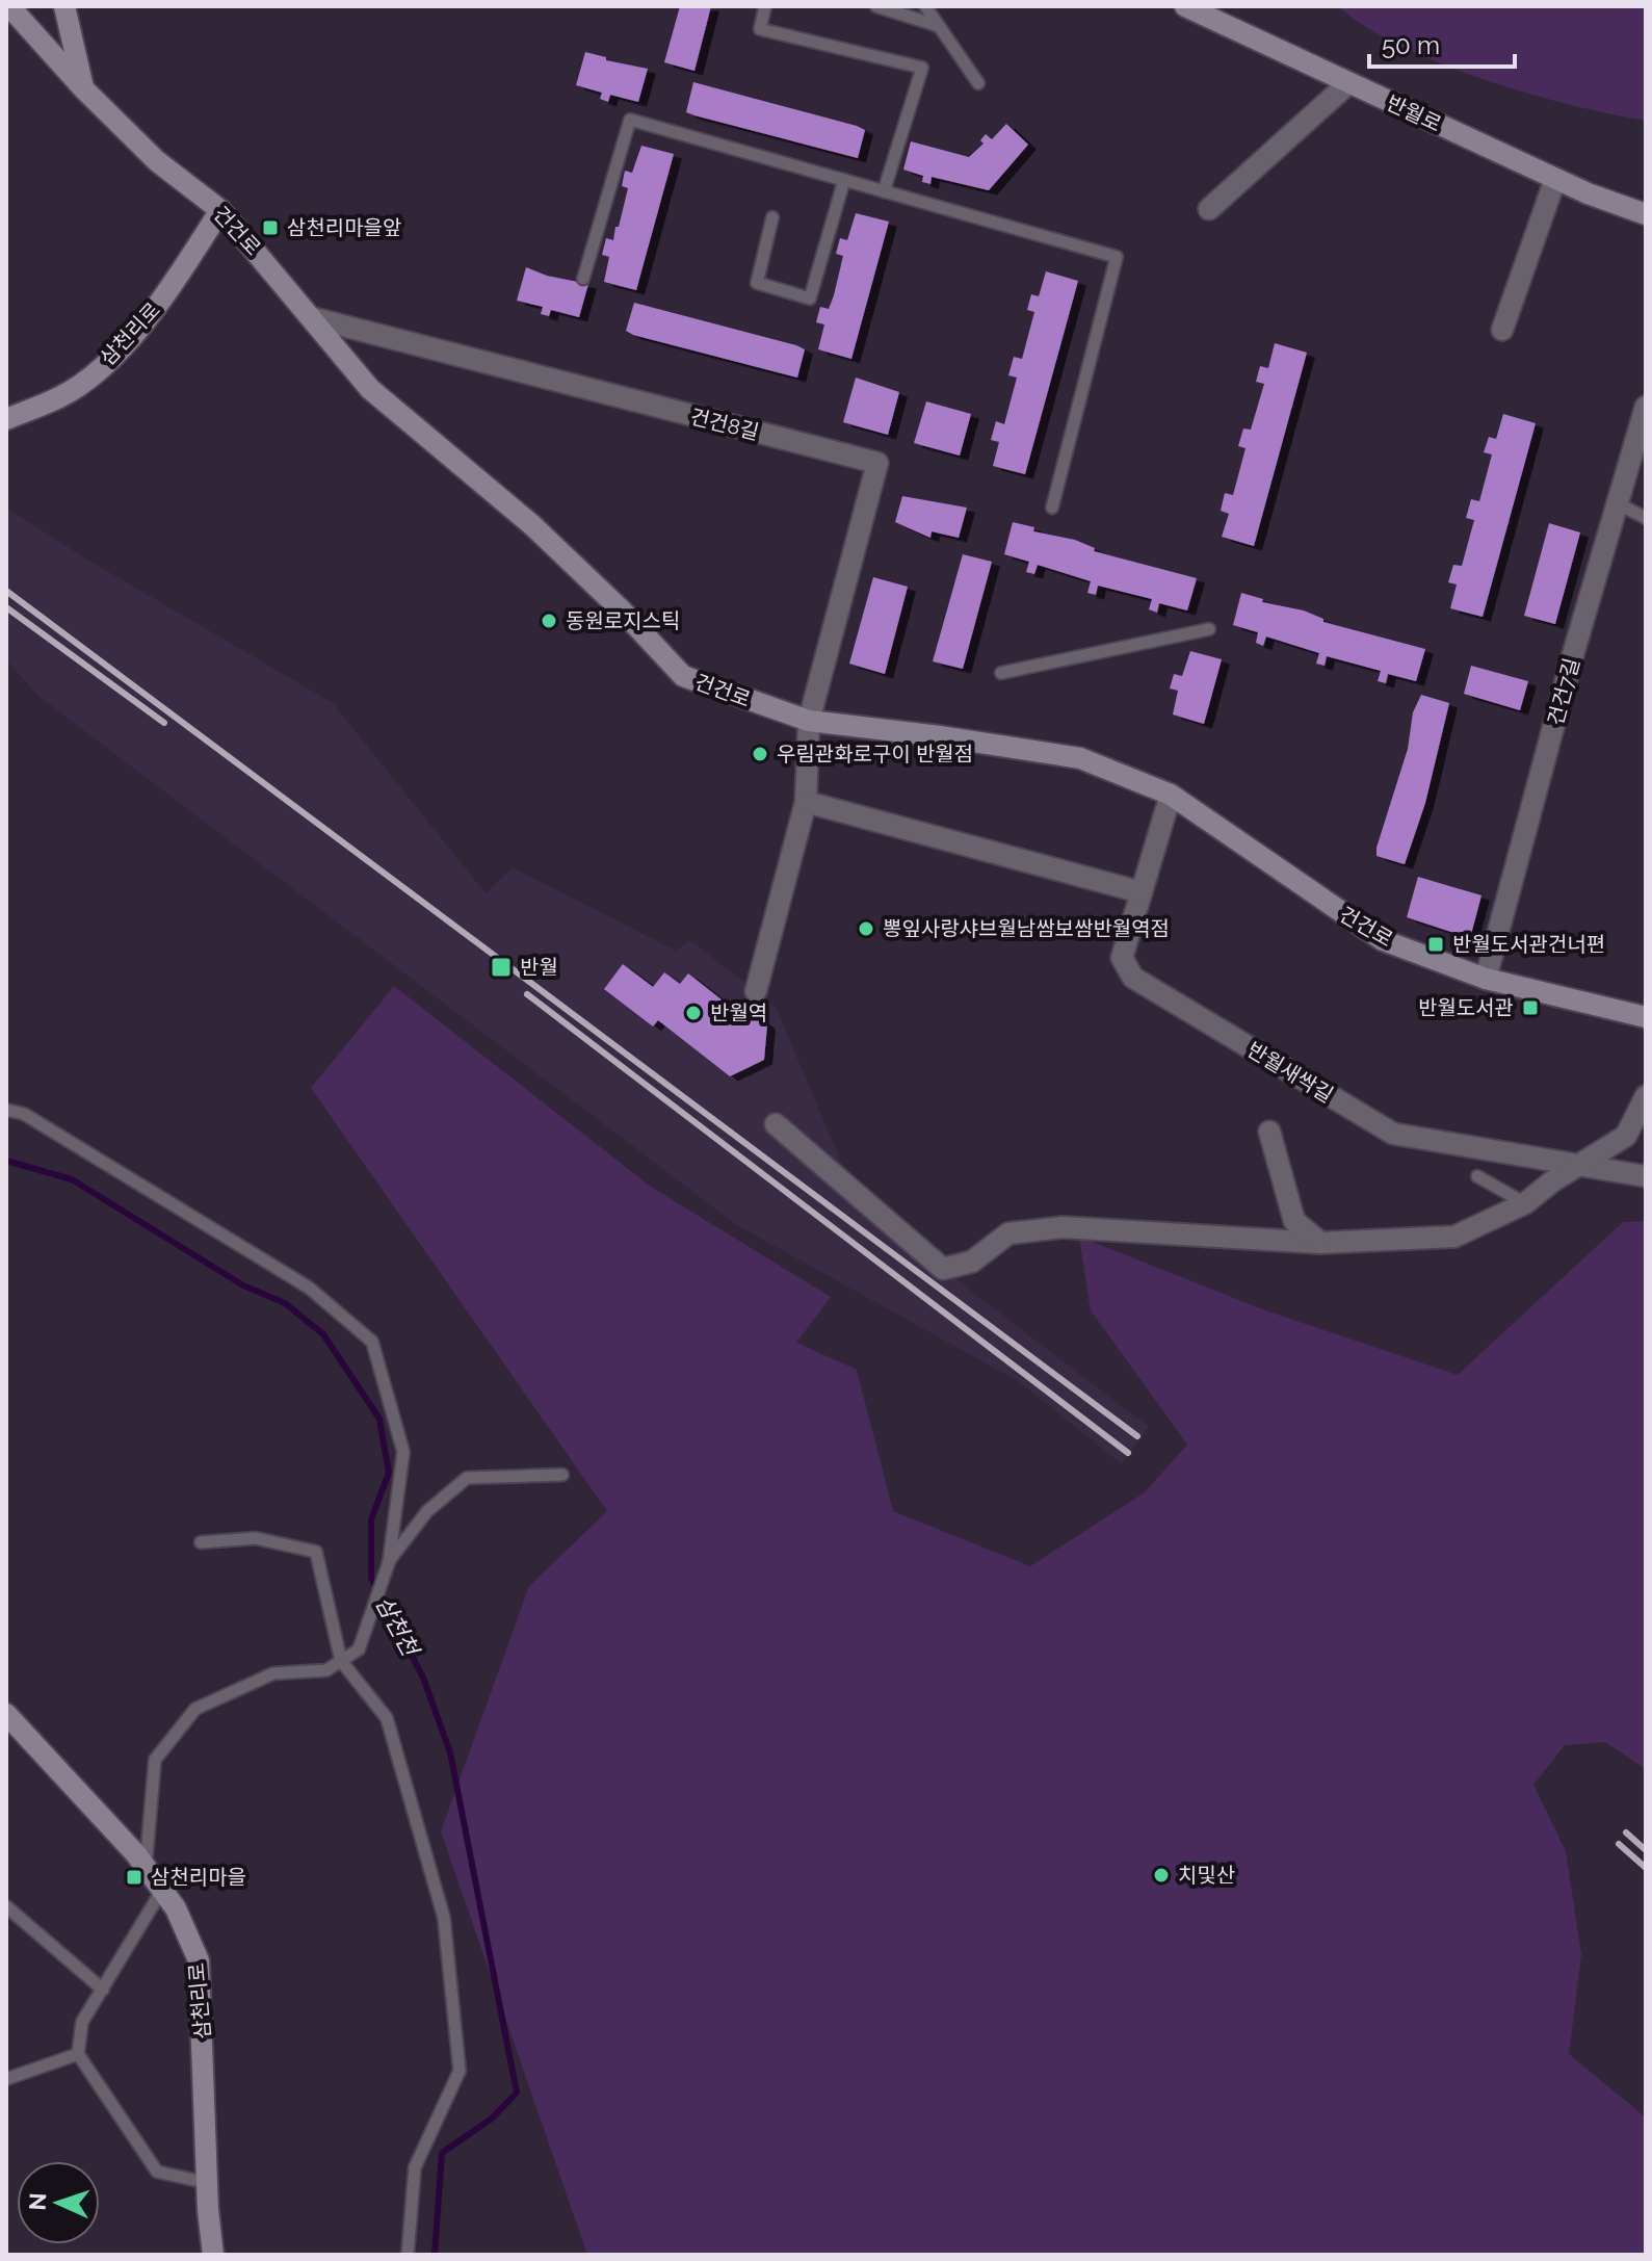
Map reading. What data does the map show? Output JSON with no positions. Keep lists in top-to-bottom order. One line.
{"streets":{"street":["반월로","건건로","삼천리로","건건8길","건건7길","반월새싹길"]},"crossings":[["건건로","삼천리로"],["건건로","건건8길"],["건건로","건건7길"],["건건로","반월새싹길"]],"water":["삼천천"],"places":{"transit":["삼천리마을앞","반월도서관건너편","반월","반월도서관","삼천리마을"],"other":["동원로지스틱","우림관화로구이 반월점","뽕잎사랑샤브월남쌈보쌈반월역점","반월역","치및산"]},"scale_bar":"50 m","north":"left"}
